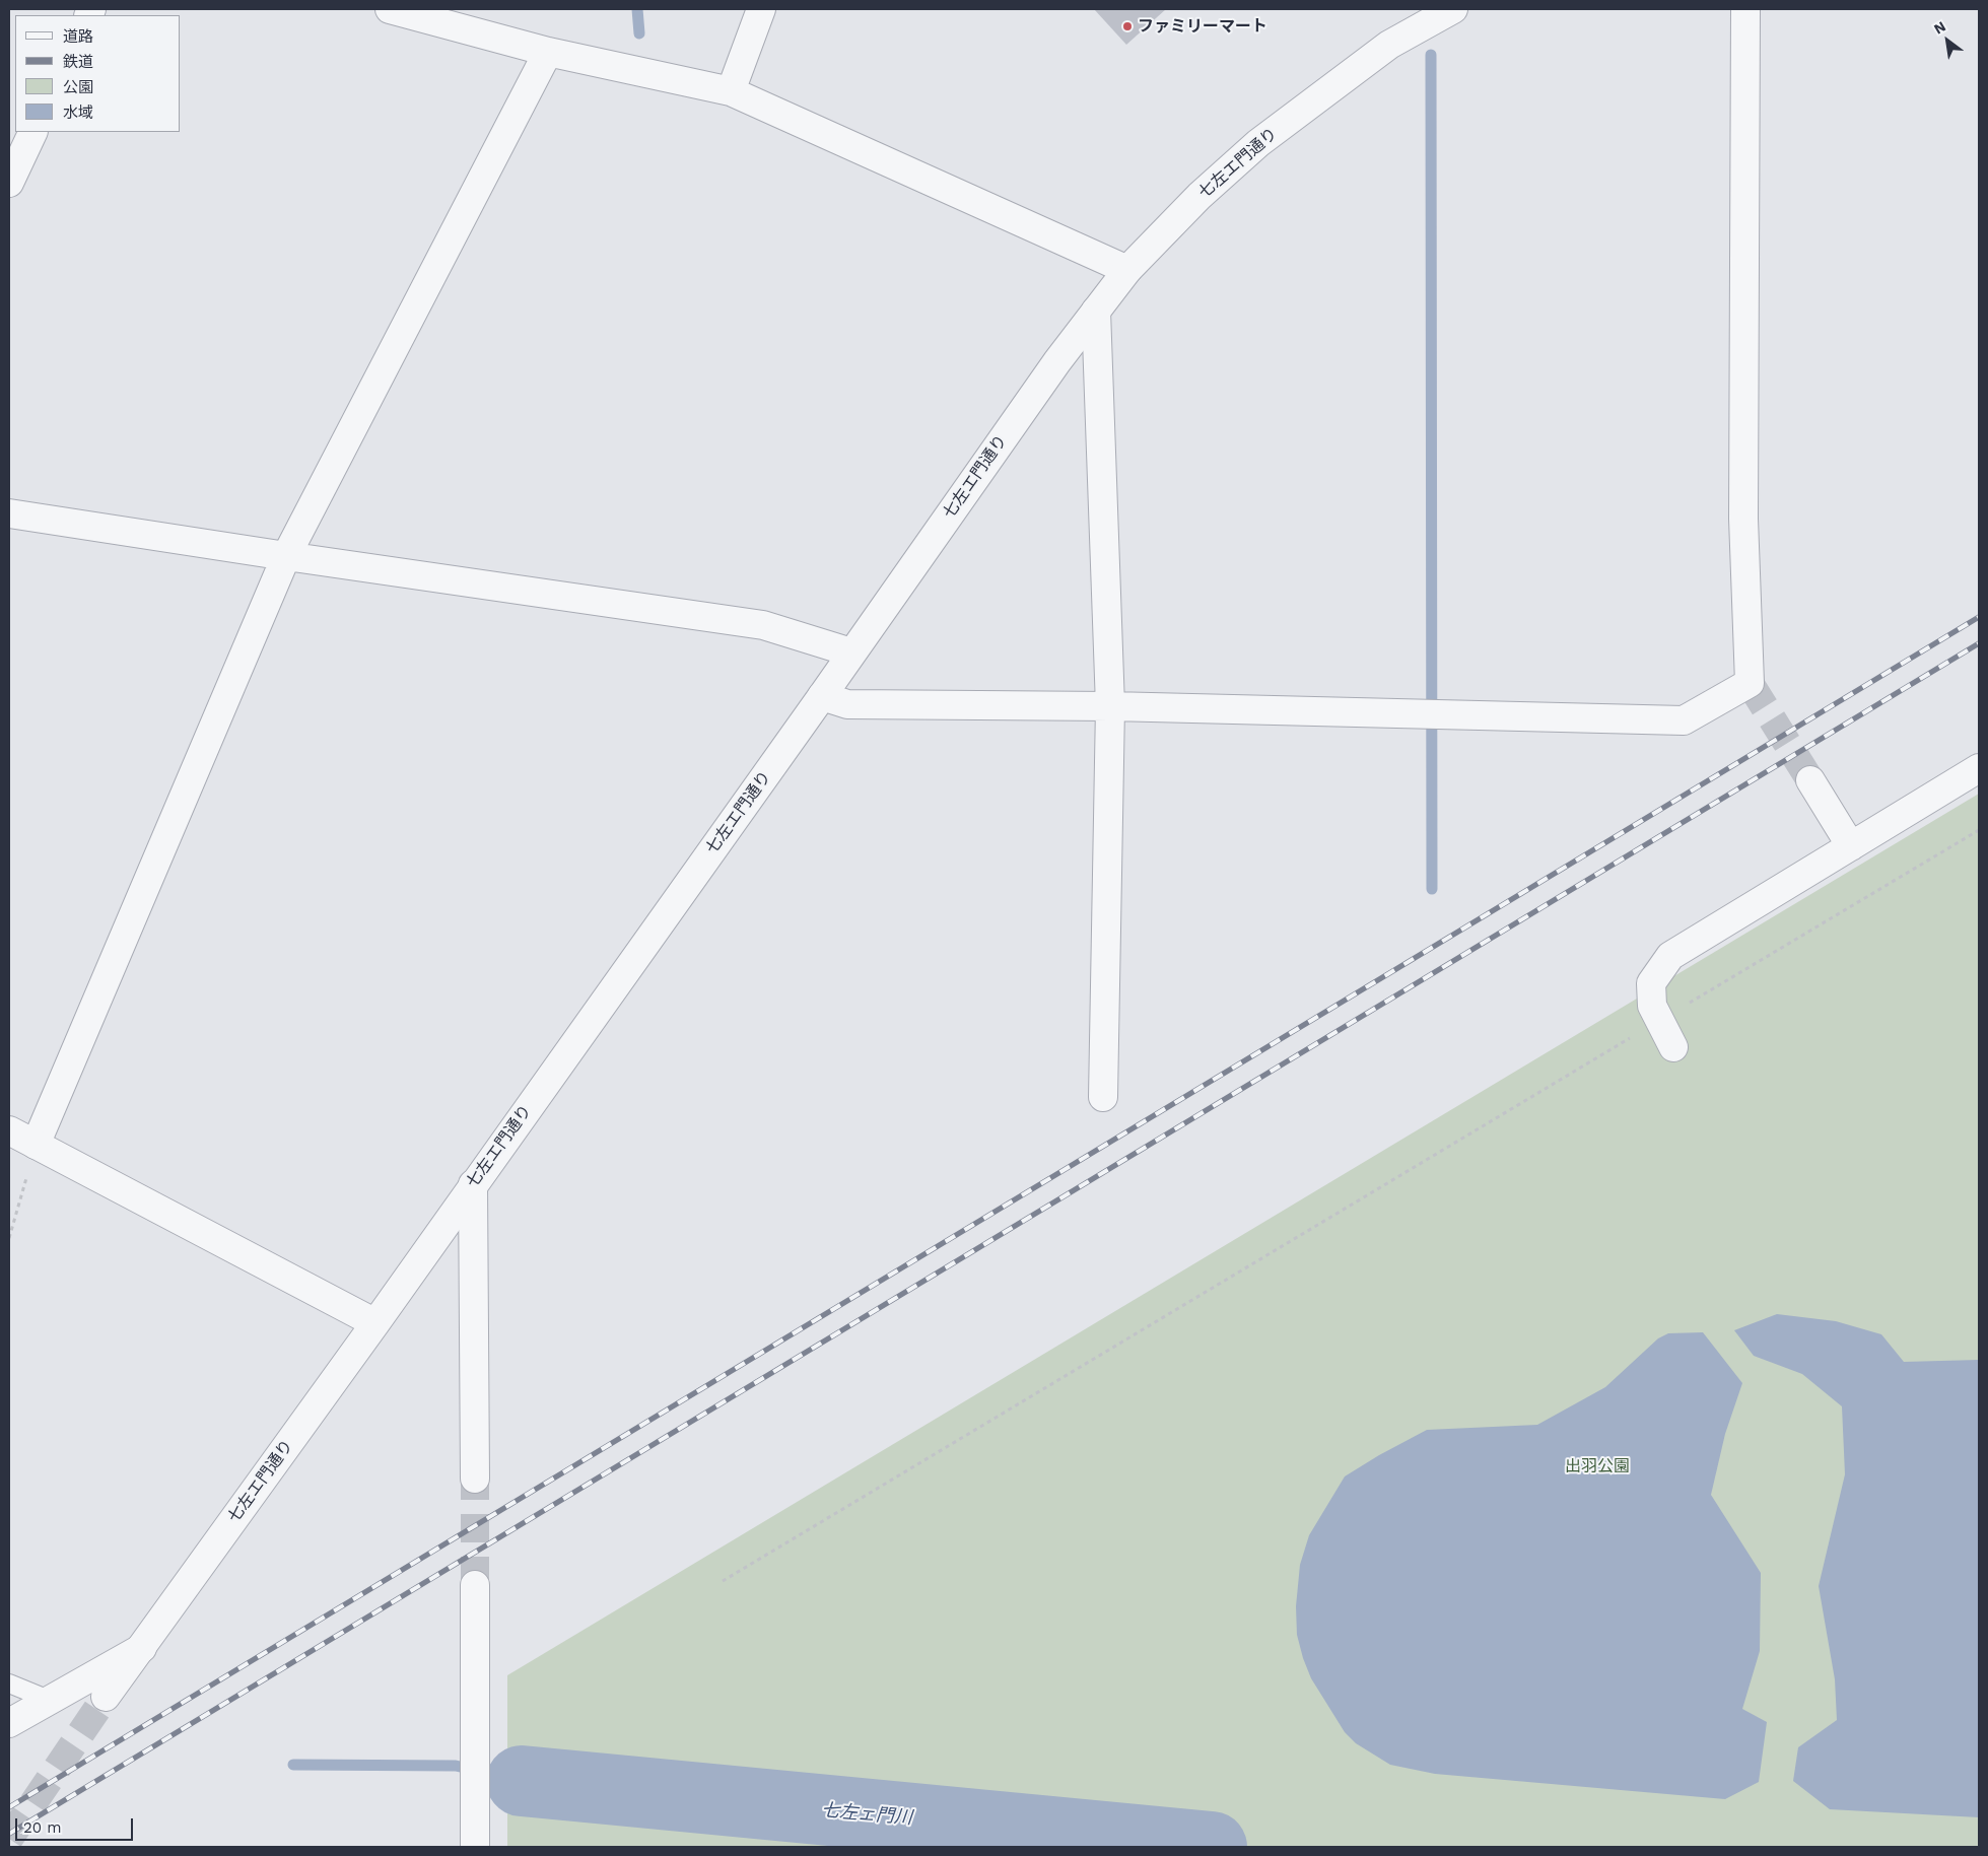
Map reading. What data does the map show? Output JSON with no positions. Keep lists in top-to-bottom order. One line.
{"streets":{"street":["七左エ門通り"]},"water":["七左ェ門川"],"parks":["出羽公園"],"places":["ファミリーマート"],"legend":["道路","鉄道","公園","水域"],"scale_bar":"20 m","north":"top left"}
